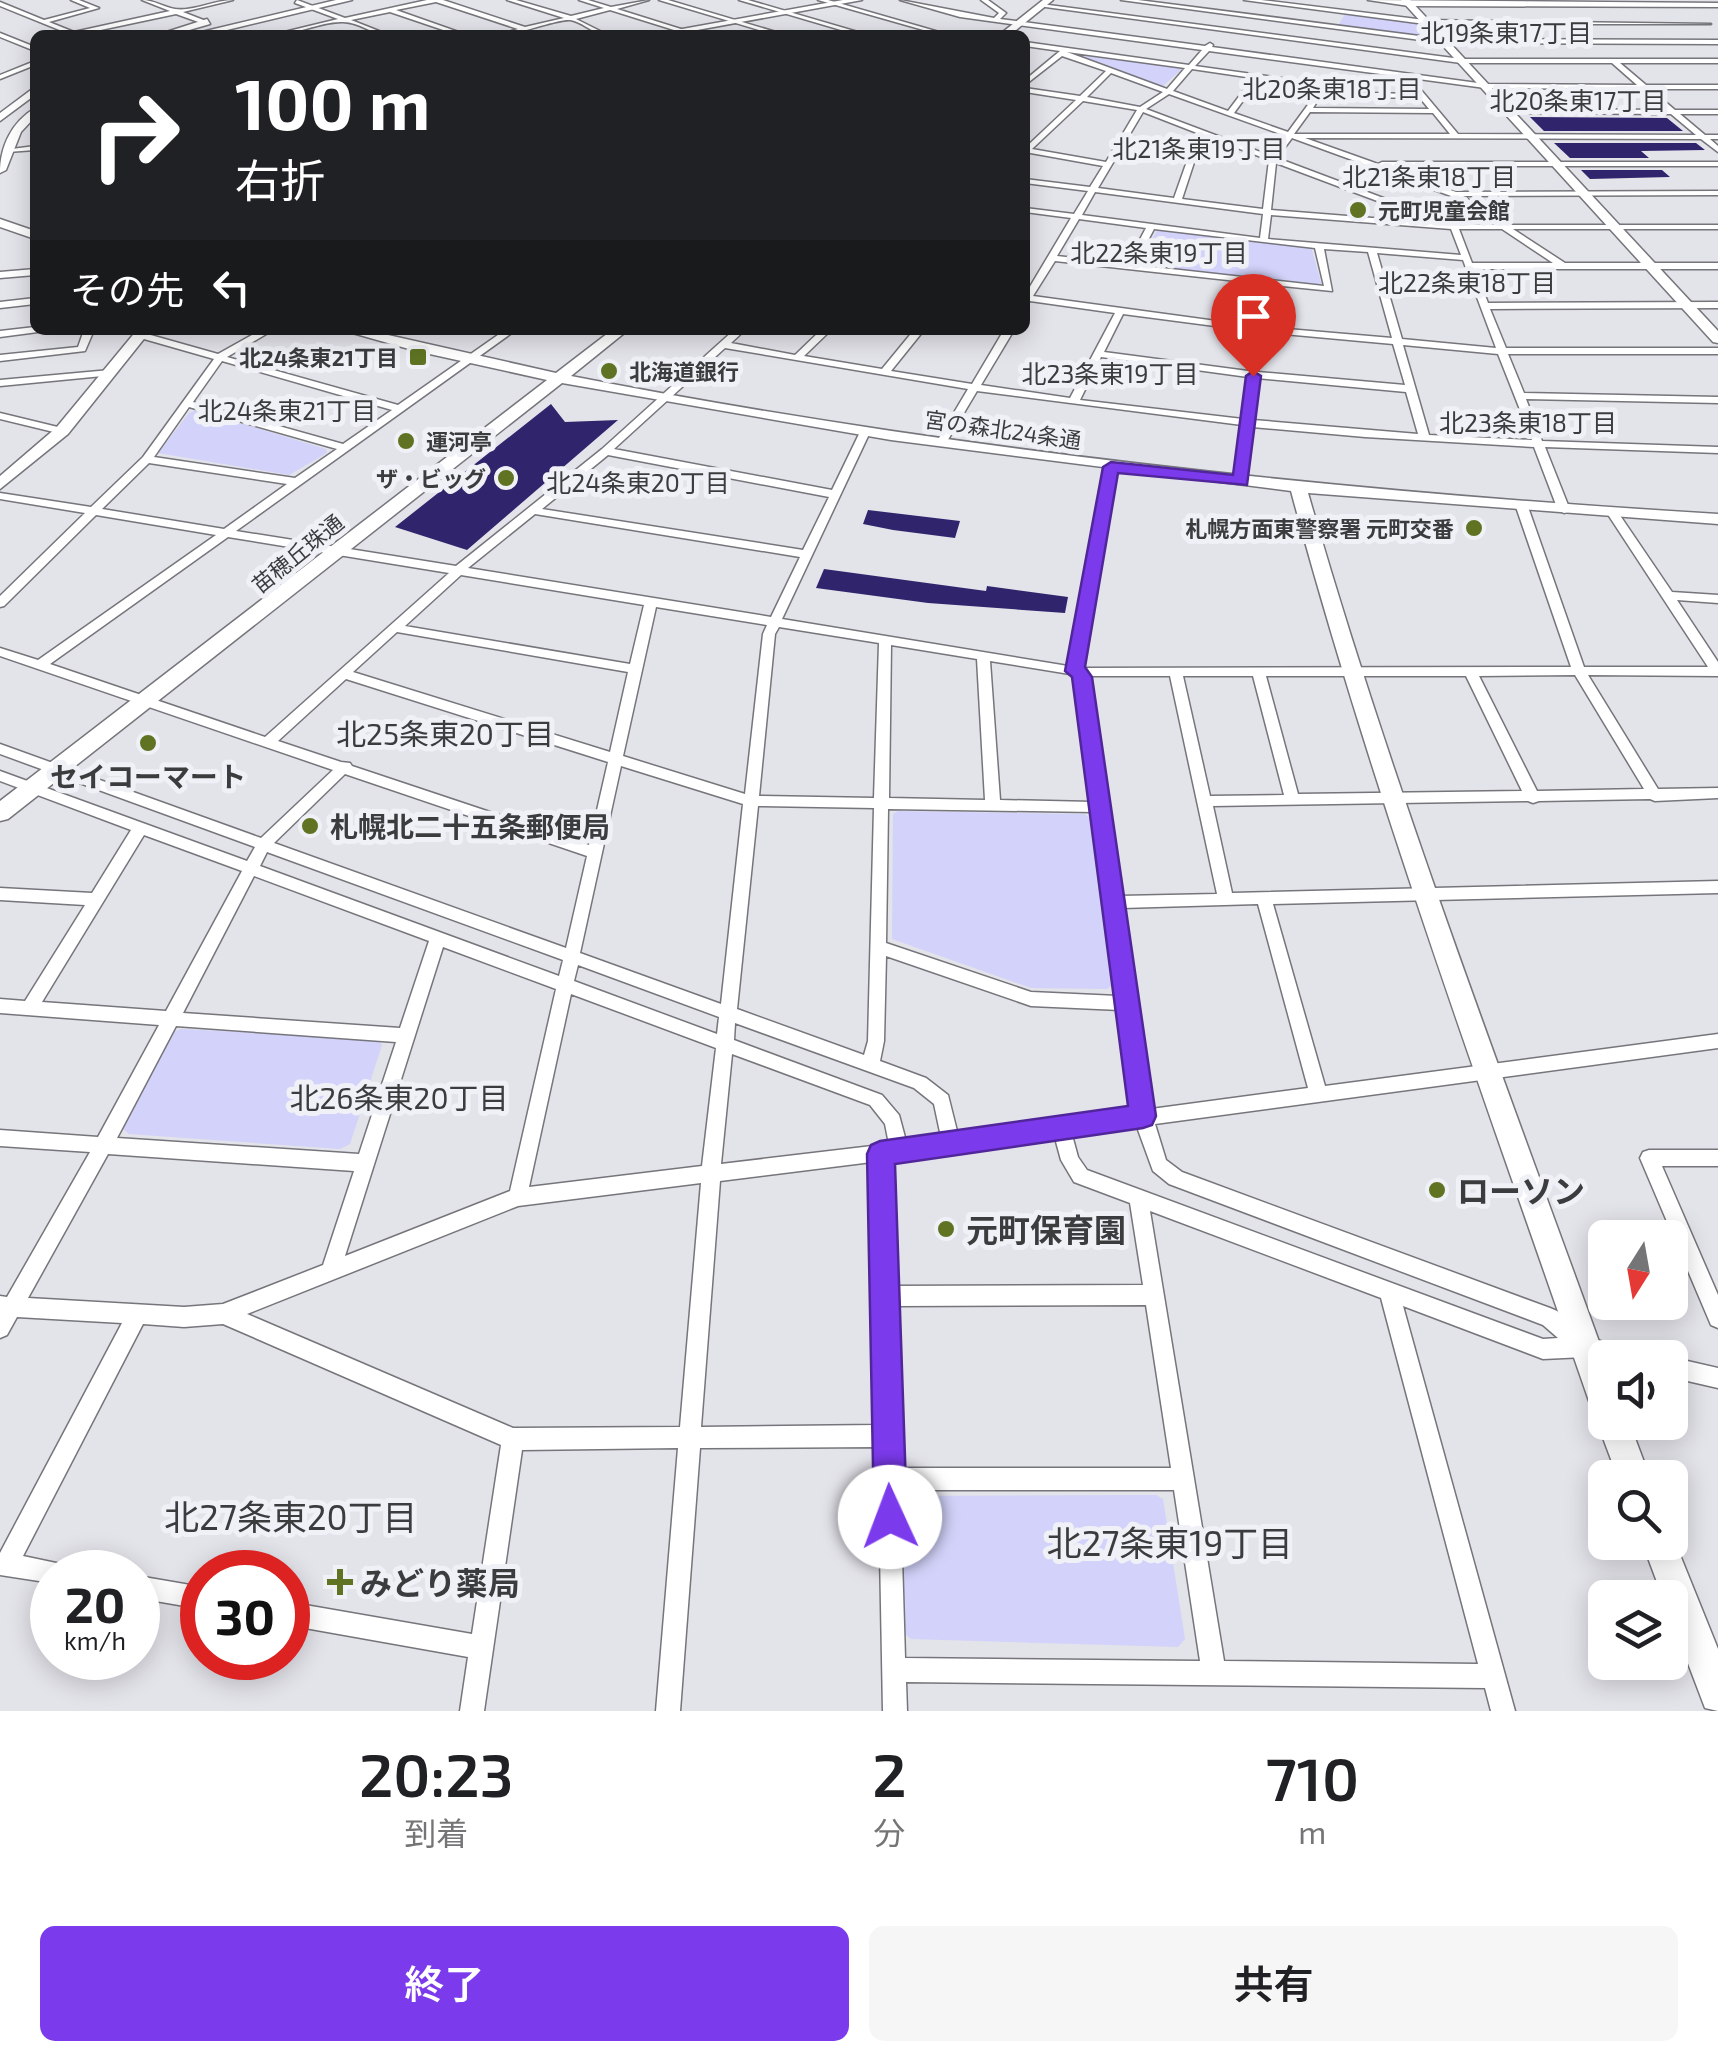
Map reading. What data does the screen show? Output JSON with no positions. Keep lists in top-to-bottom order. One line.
{"streets":{"street":["宮の森北24条通","苗穂丘珠通"]},"crossings":[["宮の森北24条通","苗穂丘珠通"]],"districts":["北19条東17丁目","北20条東18丁目","北20条東17丁目","北21条東19丁目","北21条東18丁目","北22条東19丁目","北22条東18丁目","北23条東19丁目","北24条東21丁目","北23条東18丁目","北24条東20丁目","北25条東20丁目","北26条東20丁目","北27条東20丁目","北27条東19丁目"],"places":{"other":["元町児童会館","北海道銀行","運河亭","ザ・ビッグ","札幌方面東警察署 元町交番","セイコーマート","札幌北二十五条郵便局","ローソン","元町保育園"],"transit":["北24条東21丁目"],"health":["みどり薬局"]},"north":"bottom","page":{"turn":["100 m","右折"],"then":"その先","speed":"20 km/h","limit":"30","eta":["20:23","到着","2","分","710","m"],"buttons":["終了","共有"]}}
